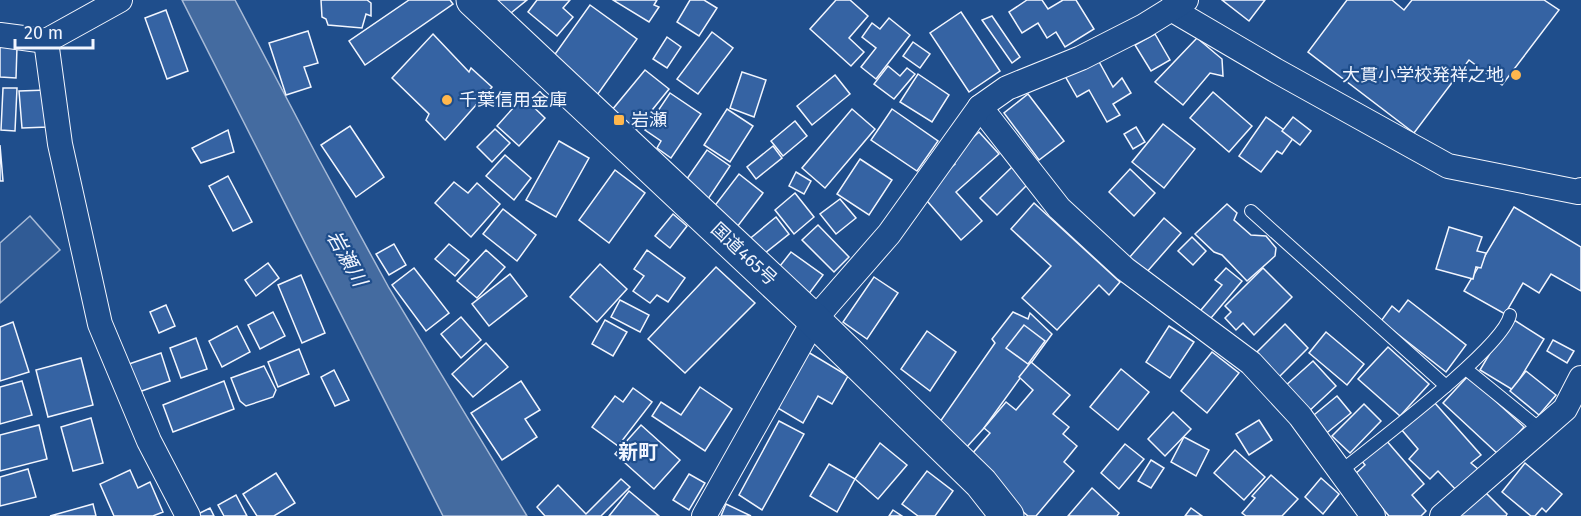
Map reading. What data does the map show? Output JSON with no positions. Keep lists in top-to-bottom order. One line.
{"streets":{"highway":["国道465号"]},"districts":["新町"],"water":["岩瀬川"],"places":{"other":["大貫小学校発祥之地","千葉信用金庫"],"transit":["岩瀬"]},"scale_bar":"20 m"}
